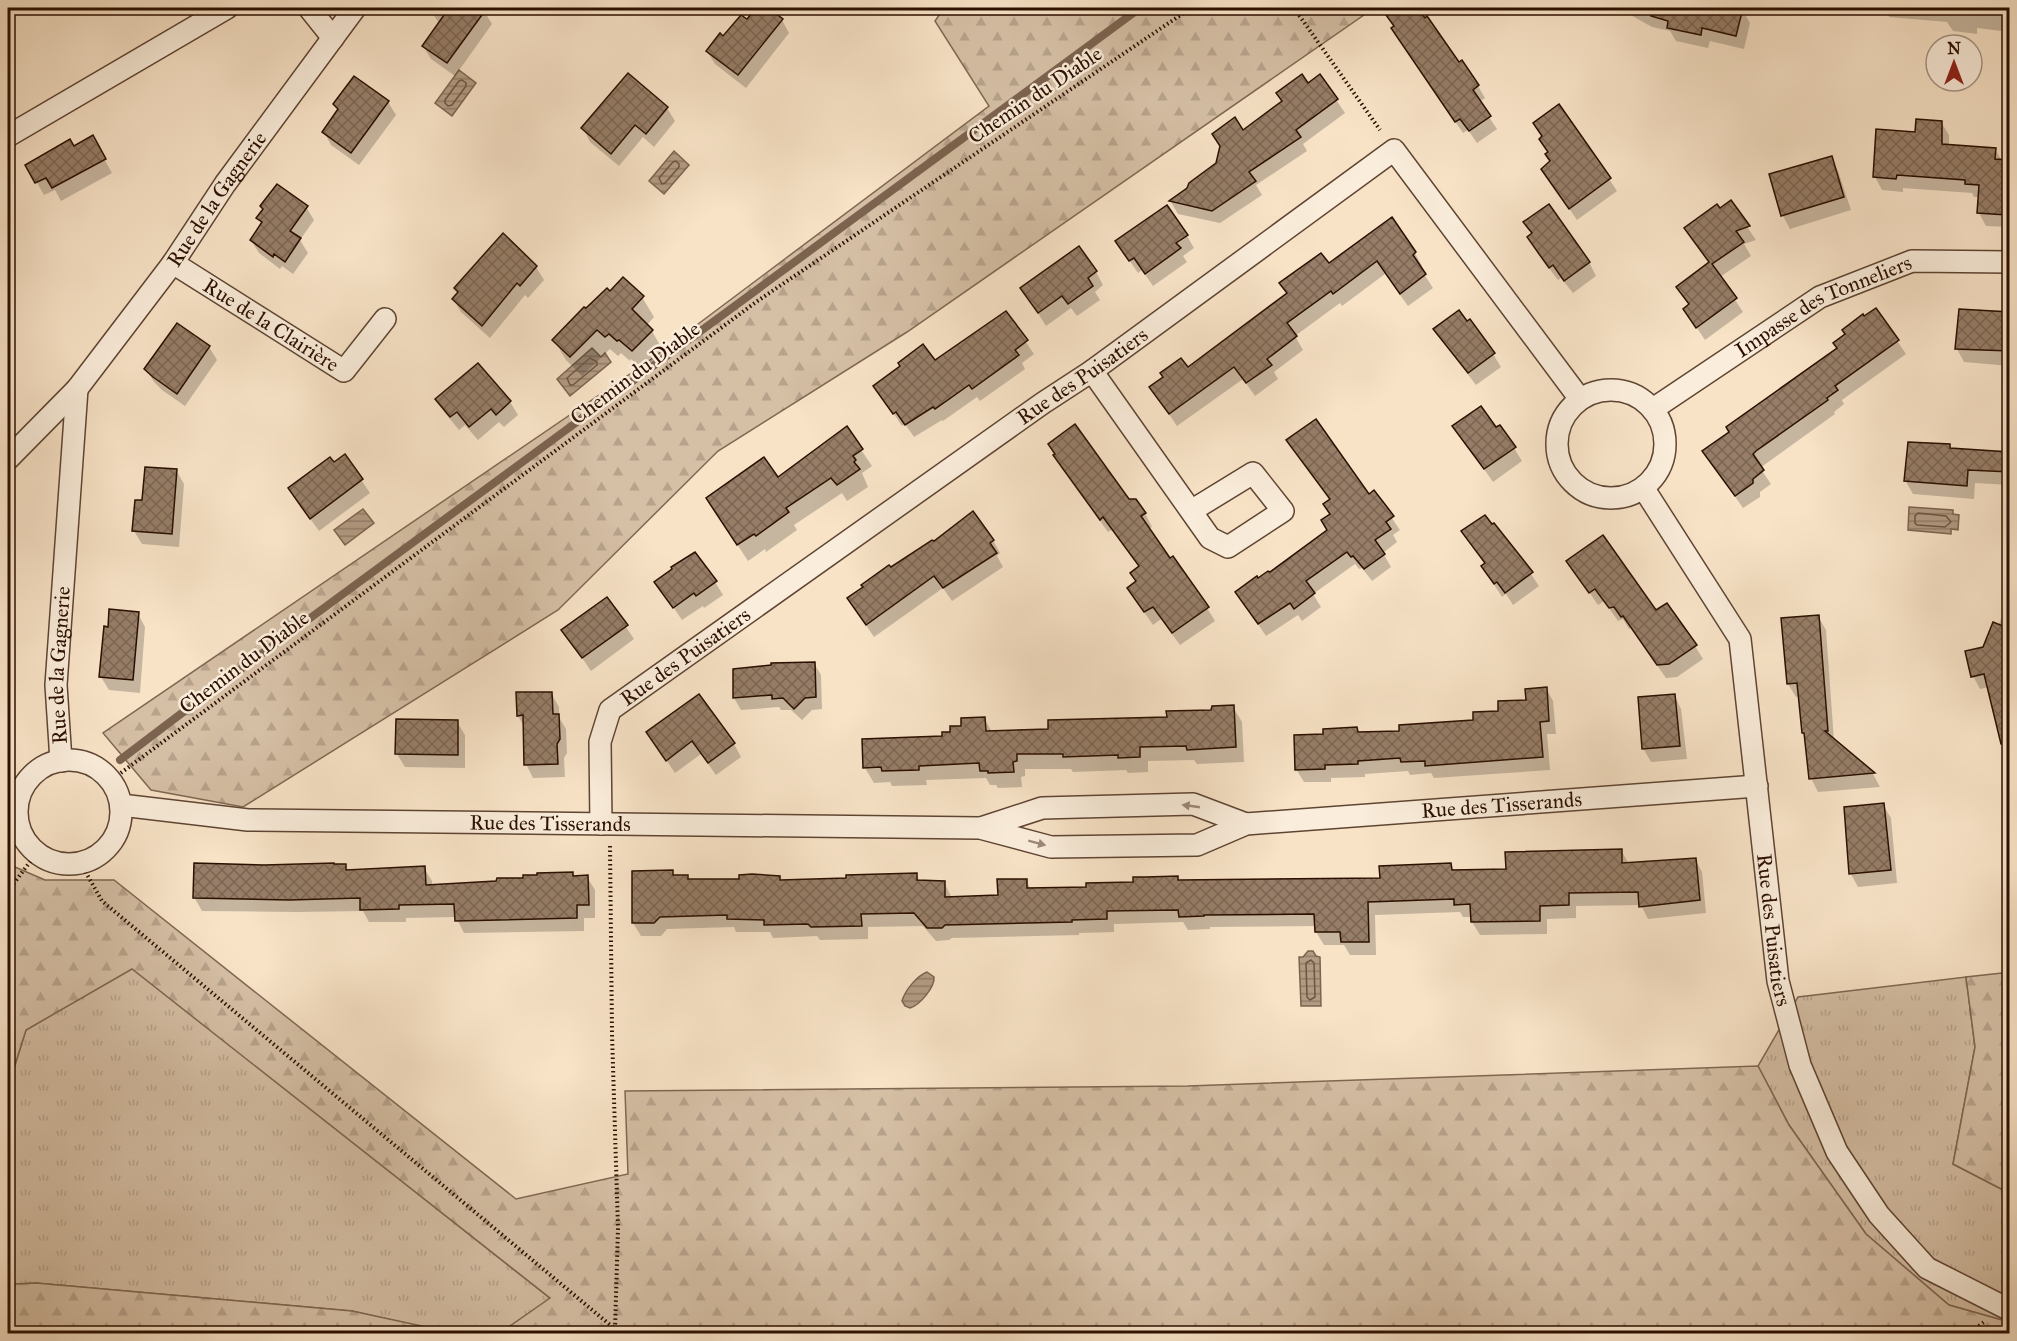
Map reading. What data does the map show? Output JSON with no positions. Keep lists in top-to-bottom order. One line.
{"streets":{"street":["Rue de la Gagnerie","Impasse des Tonneliers","Rue de la Clairière","Rue des Puisatiers","Rue des Tisserands"],"path":["Chemin du Diable"]},"crossings":[["Chemin du Diable","Rue de la Gagnerie"],["Chemin du Diable","Rue des Tisserands"],["Rue de la Gagnerie","Rue de la Clairière"],["Rue de la Gagnerie","Rue des Tisserands"],["Impasse des Tonneliers","Rue des Puisatiers"],["Rue des Puisatiers","Rue des Tisserands"]],"north":"top"}
